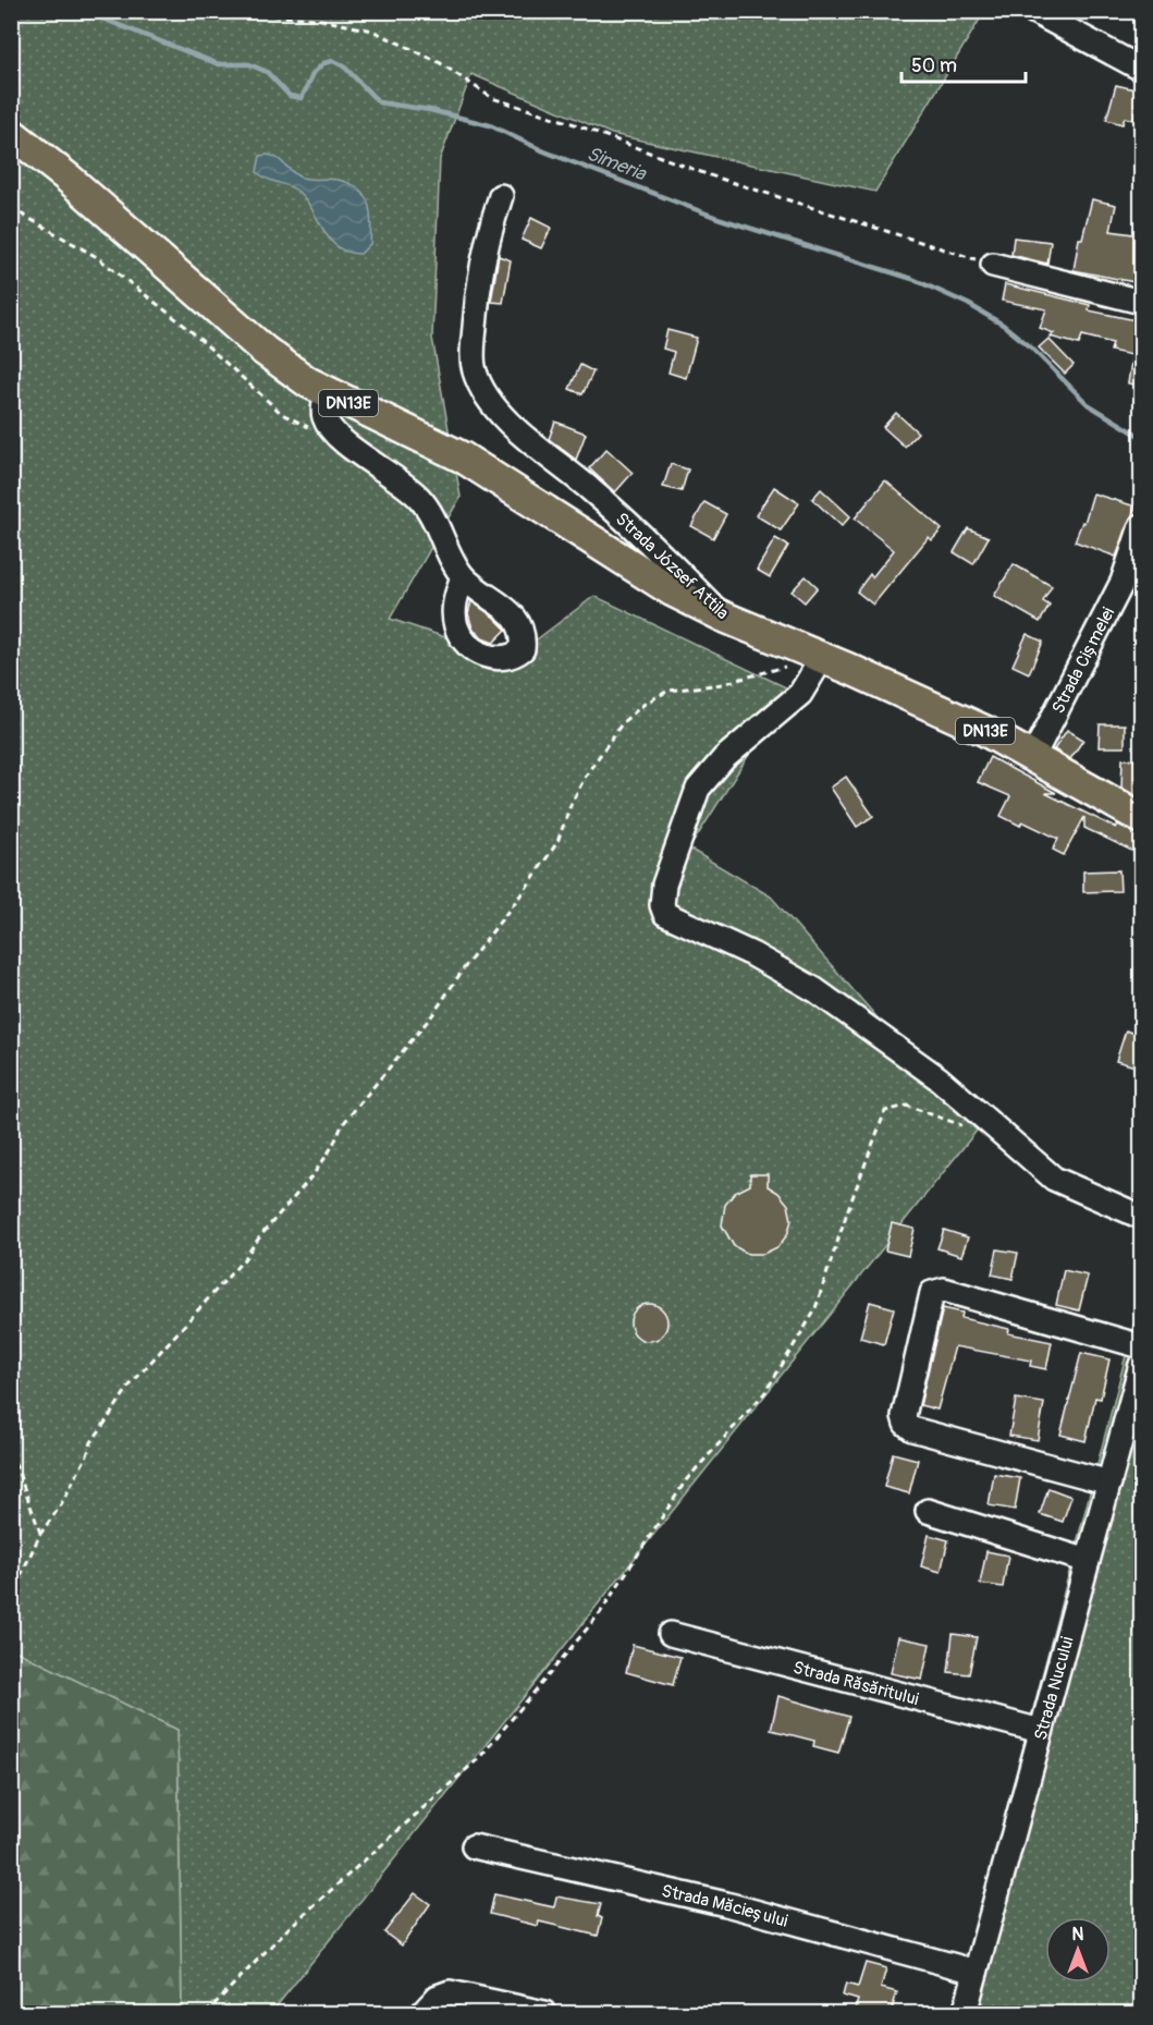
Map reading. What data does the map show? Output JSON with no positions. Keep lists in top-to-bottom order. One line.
{"streets":{"main road":["DN13E","Strada József Attila"],"street":["Strada Cișmelei","Strada Răsăritului","Strada Nucului","Strada Măcieșului"]},"crossings":[["DN13E","Strada József Attila"],["Strada József Attila","Strada Cișmelei"],["Strada Răsăritului","Strada Nucului"],["Strada Nucului","Strada Măcieșului"]],"water":["Simeria"],"scale_bar":"50 m","north":"top"}
